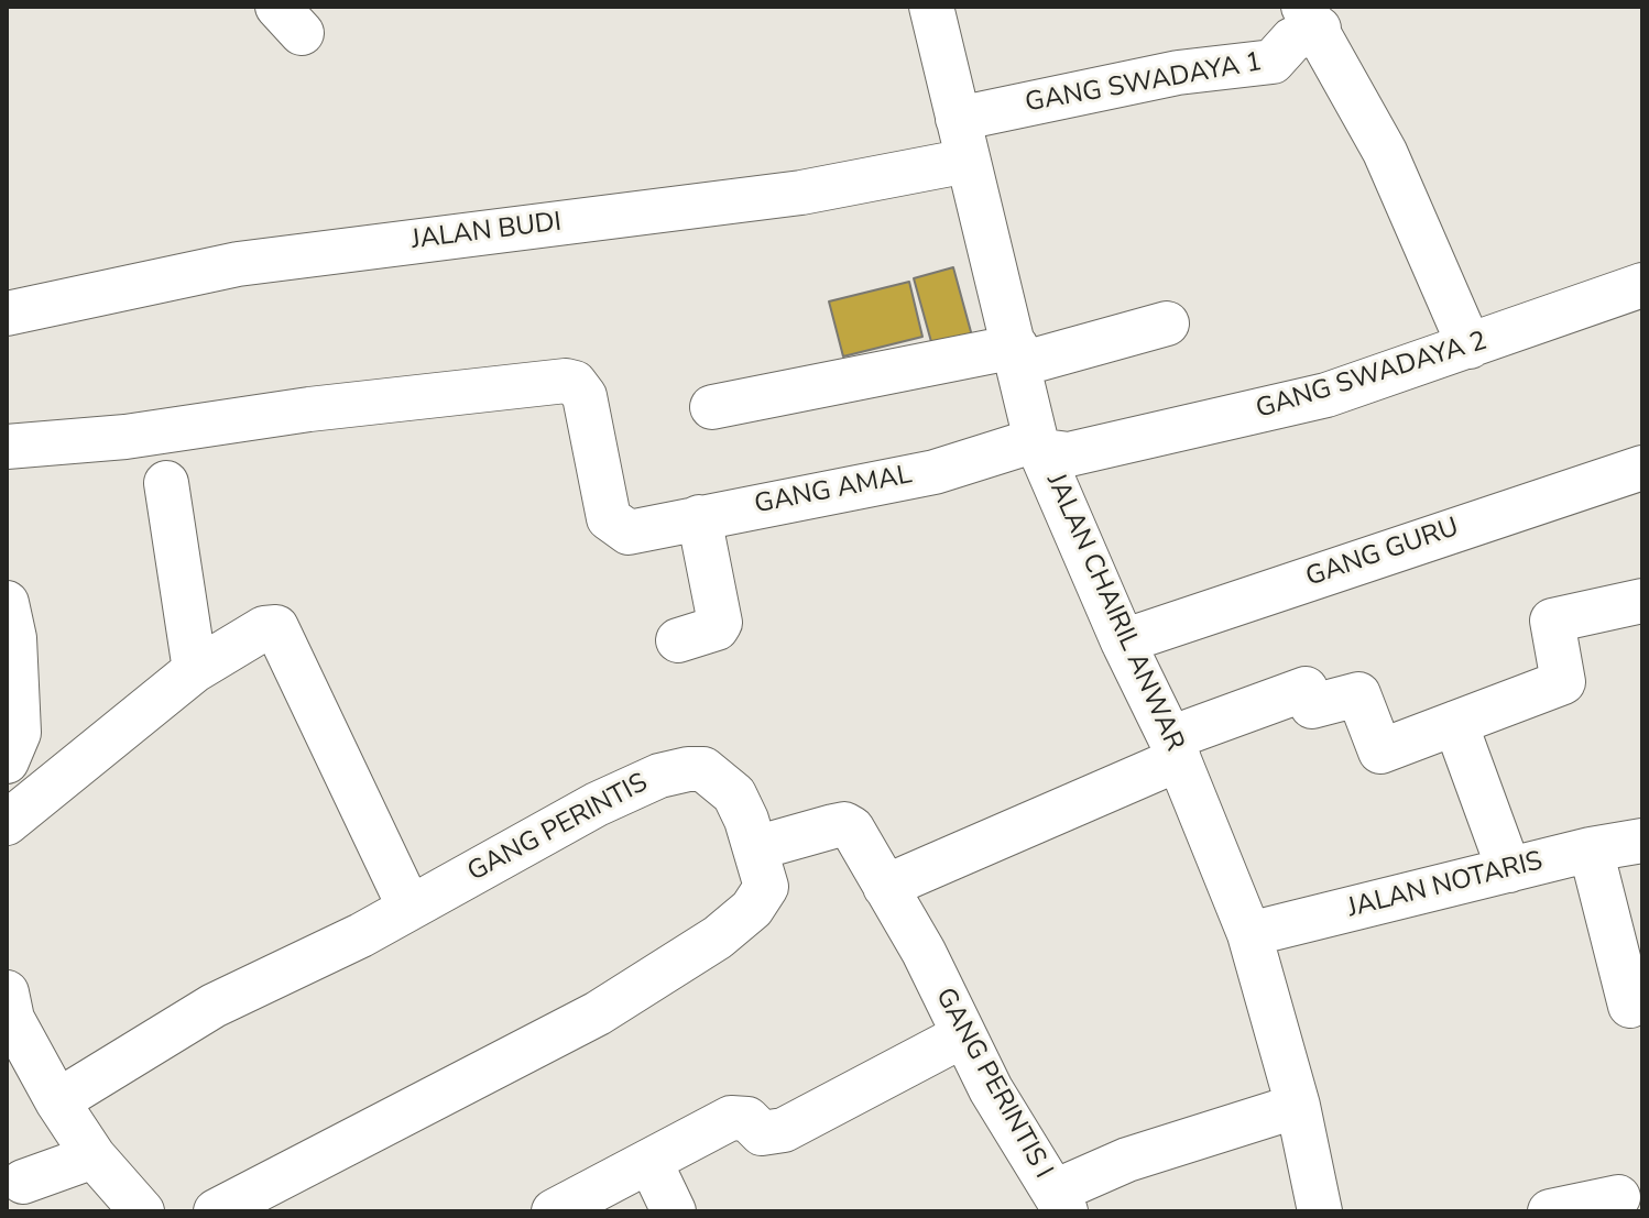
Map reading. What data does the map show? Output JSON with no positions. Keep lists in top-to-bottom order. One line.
{"streets":{"street":["GANG SWADAYA 1","JALAN BUDI","GANG SWADAYA 2","GANG AMAL","GANG GURU","JALAN CHAIRIL ANWAR","GANG PERINTIS","JALAN NOTARIS","GANG PERINTIS I"]},"crossings":[["GANG SWADAYA 1","JALAN BUDI"],["GANG SWADAYA 1","JALAN CHAIRIL ANWAR"],["JALAN BUDI","JALAN CHAIRIL ANWAR"],["GANG SWADAYA 2","GANG AMAL"],["GANG SWADAYA 2","JALAN CHAIRIL ANWAR"],["GANG AMAL","JALAN CHAIRIL ANWAR"],["GANG GURU","JALAN CHAIRIL ANWAR"],["JALAN CHAIRIL ANWAR","JALAN NOTARIS"],["JALAN CHAIRIL ANWAR","GANG PERINTIS I"],["GANG PERINTIS","GANG PERINTIS I"]]}
